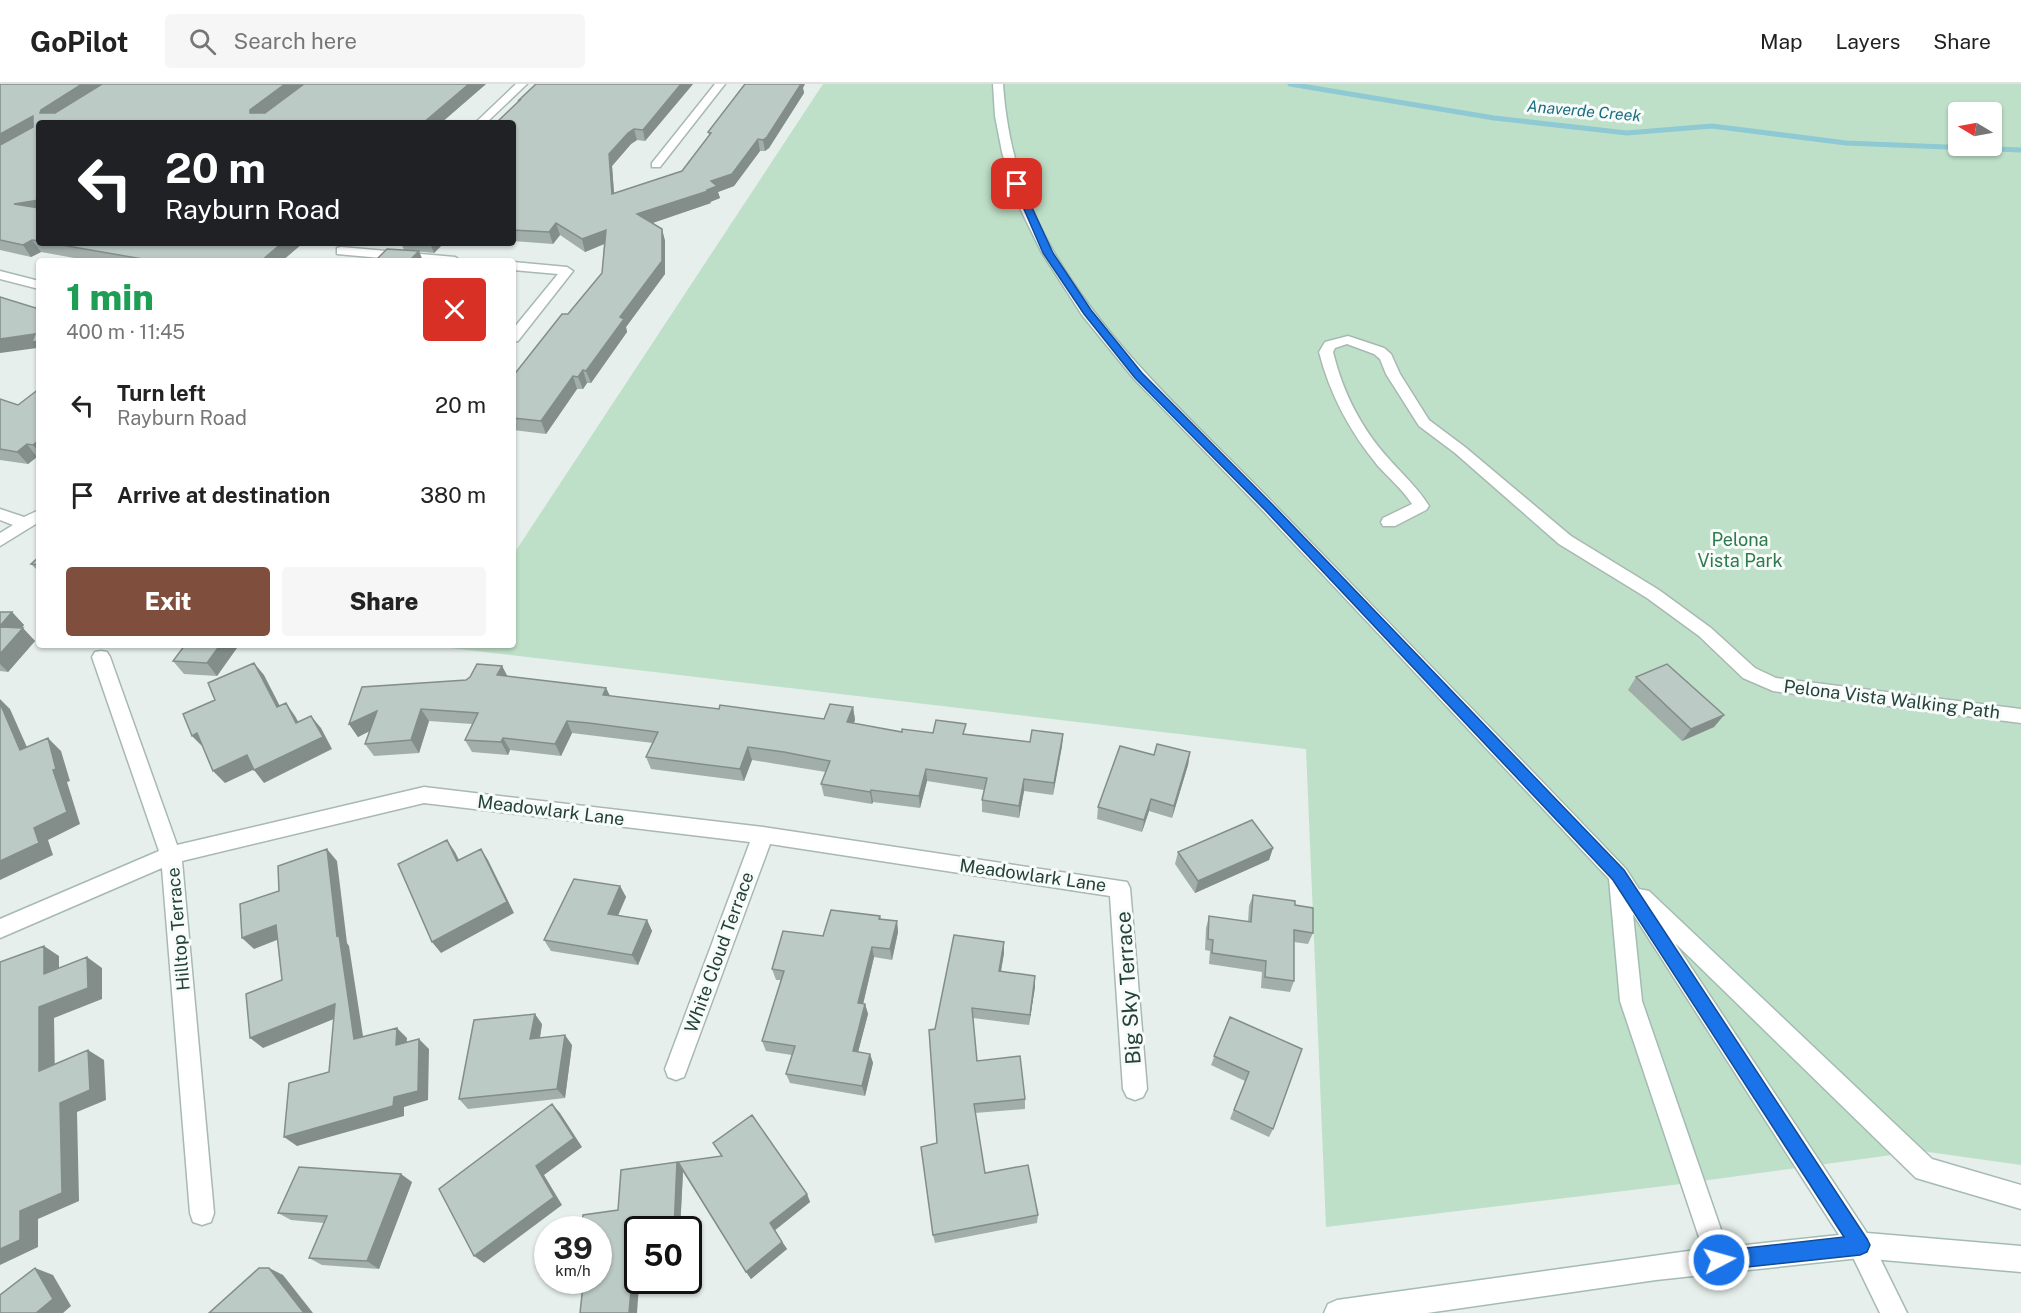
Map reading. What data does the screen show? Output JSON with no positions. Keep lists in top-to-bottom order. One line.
{"streets":{"street":["Pelona Vista Walking Path","Meadowlark Lane","Hilltop Terrace","White Cloud Terrace","Big Sky Terrace"]},"crossings":[["Meadowlark Lane","Hilltop Terrace"],["Meadowlark Lane","White Cloud Terrace"],["Meadowlark Lane","Big Sky Terrace"]],"water":["Anaverde Creek"],"parks":["Pelona Vista Park"],"north":"left","page":{"header":"GoPilot","search":"Search here","nav":["Map","Layers","Share"],"turn":["20 m","Rayburn Road"],"heading":["1 min","400 m · 11:45"],"list":[{"name":"Turn left","note":"Rayburn Road","value":"20 m"},{"name":"Arrive at destination","value":"380 m"}],"buttons":["Exit","Share"],"speed":"39 km/h","limit":"50"}}
